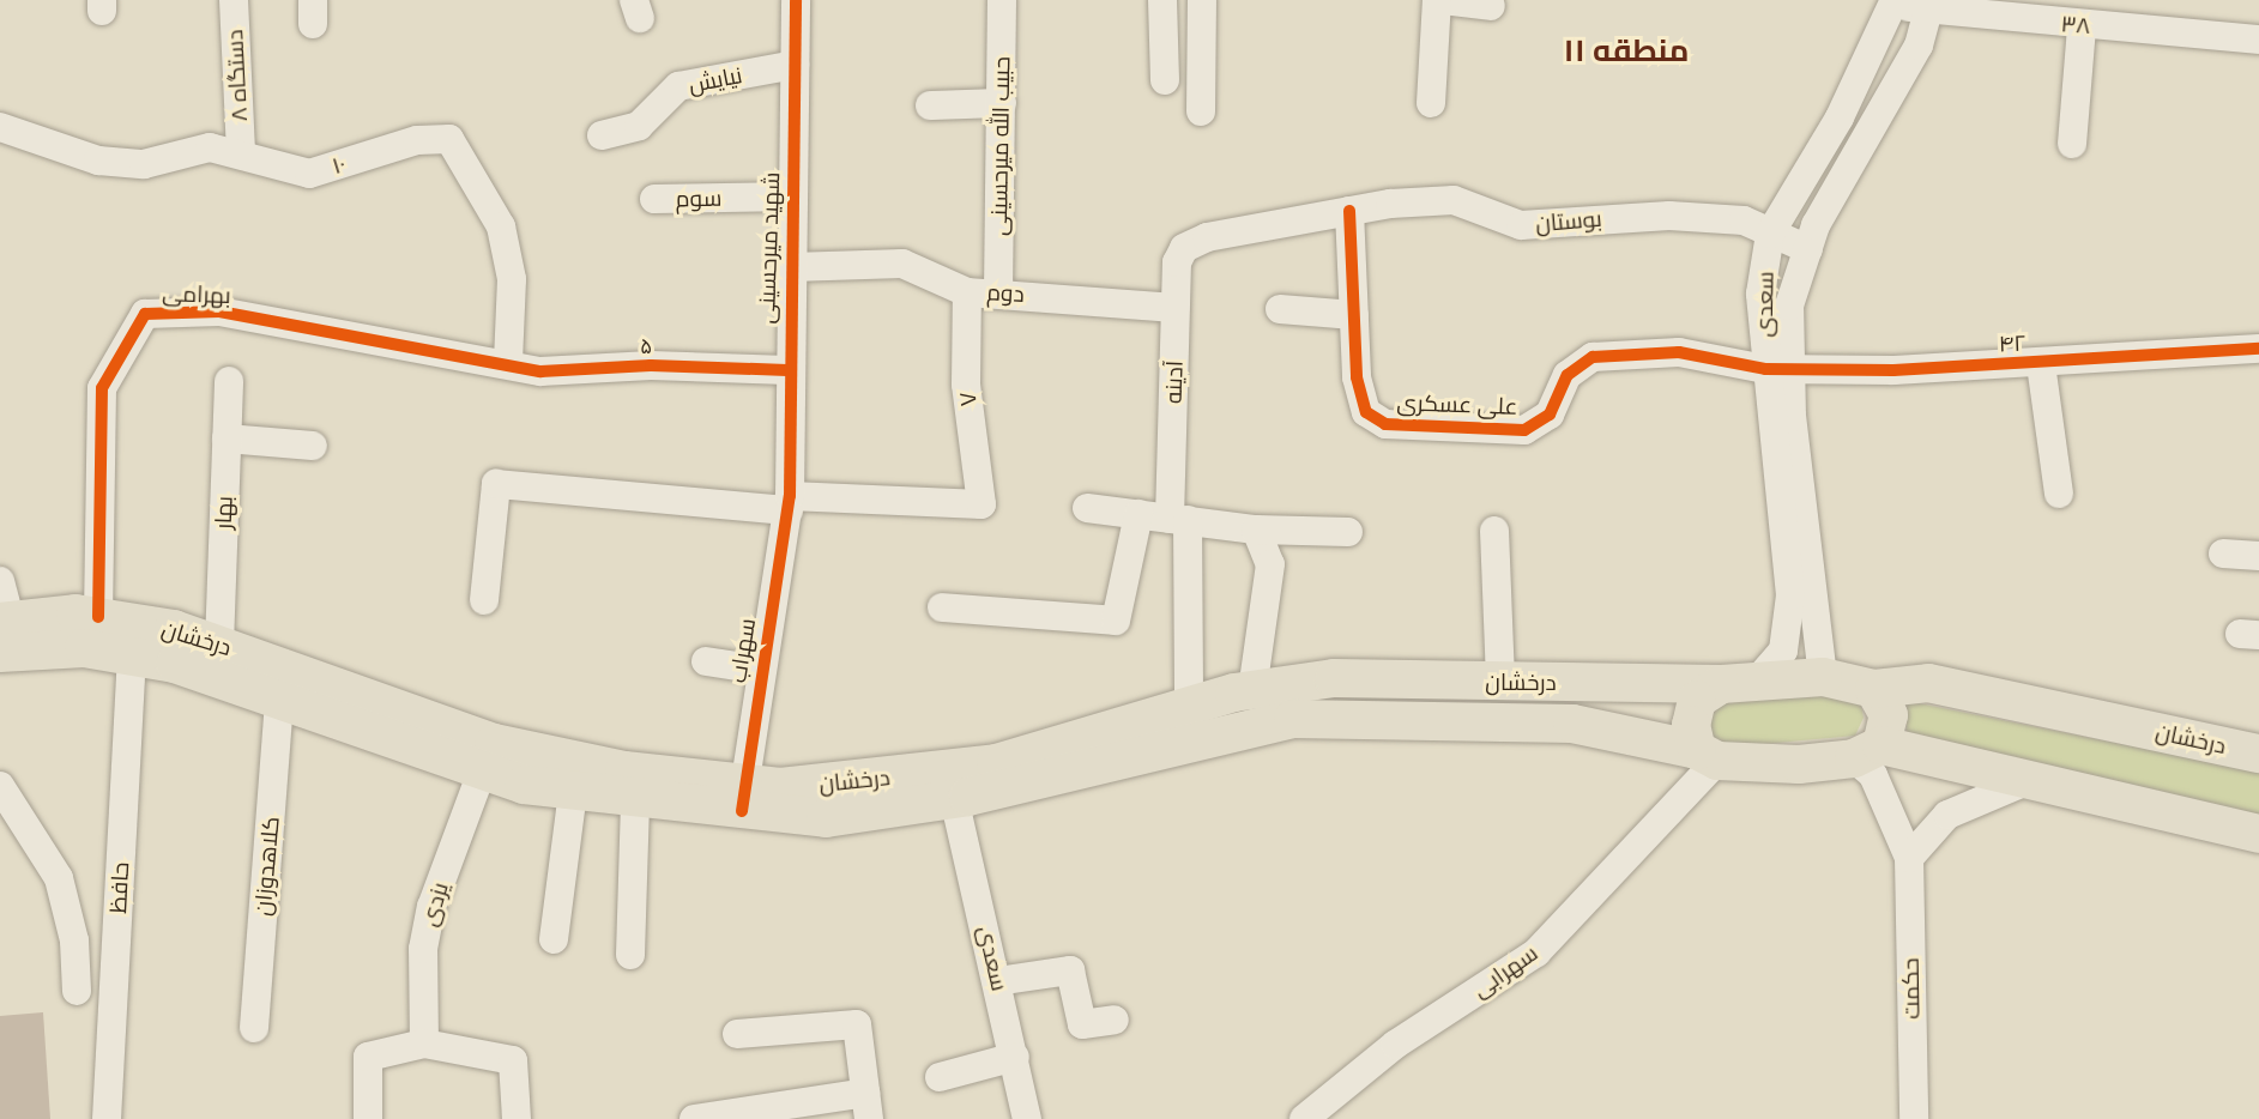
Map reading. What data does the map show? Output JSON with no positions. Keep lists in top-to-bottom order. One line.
{"streets":{"main road":["درخشان"],"street":["۳۸","۸ دستگاه","نیایش","حبیب الله میرحسینی","۱۰","سوم","بوستان","شهید میرحسینی","دوم","بهرامی","سعدی","۴۲","۵","آدینه","۷","علی عسکری","بهار","سهراب","کلاهدوزان","حافظ","یزدی","سهرابی","حکمت"]},"crossings":[["۳۸","سعدی"],["۸ دستگاه","۱۰"],["نیایش","شهید میرحسینی"],["حبیب الله میرحسینی","دوم"],["۱۰","بهرامی"],["۱۰","۵"],["سوم","شهید میرحسینی"],["بوستان","سعدی"],["بوستان","آدینه"],["بوستان","علی عسکری"],["شهید میرحسینی","دوم"],["شهید میرحسینی","۵"],["شهید میرحسینی","۷"],["شهید میرحسینی","سهراب"],["دوم","آدینه"],["دوم","۷"],["بهرامی","۵"],["بهرامی","درخشان"],["سعدی","۴۲"],["سعدی","علی عسکری"],["سعدی","درخشان"],["۴۲","علی عسکری"],["آدینه","درخشان"],["۷","سهراب"],["بهار","درخشان"],["درخشان","سهراب"],["درخشان","کلاهدوزان"],["درخشان","حافظ"],["درخشان","یزدی"],["درخشان","سهرابی"]],"districts":["منطقه ۱۱"]}
